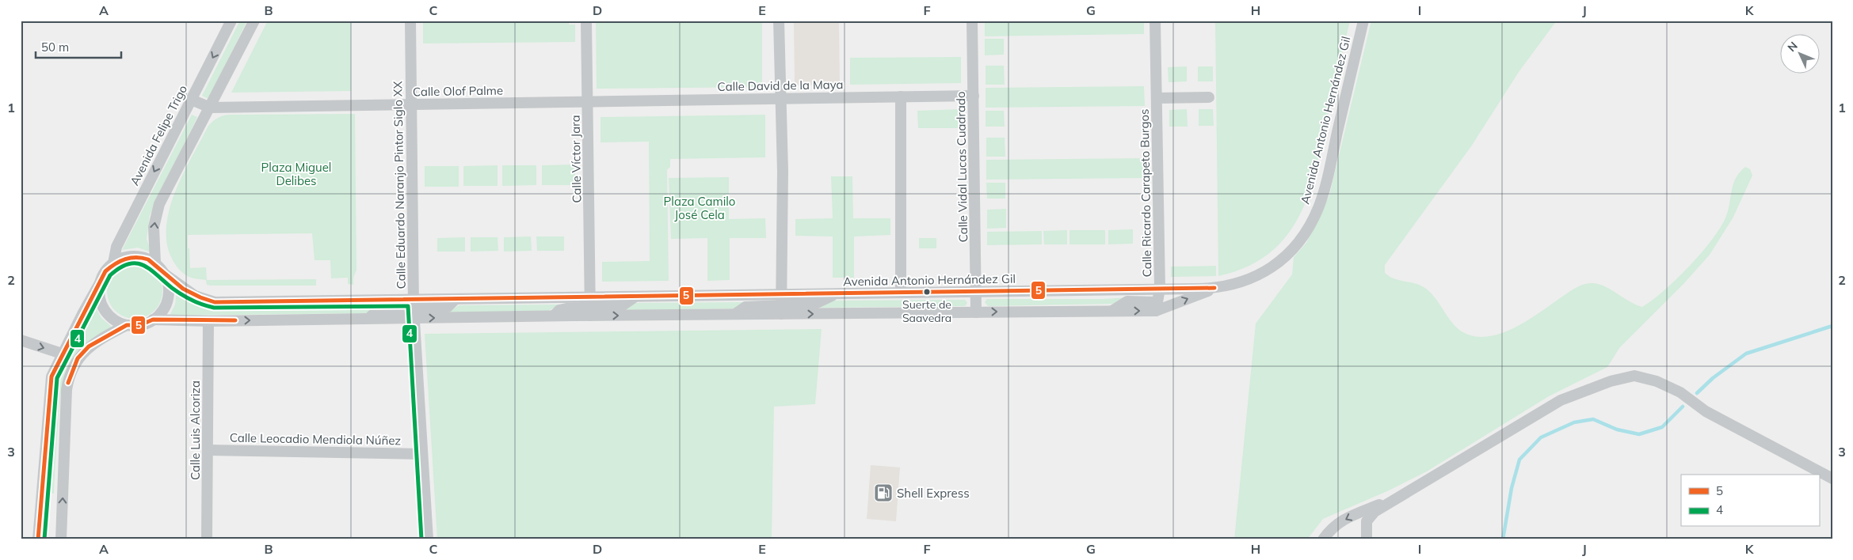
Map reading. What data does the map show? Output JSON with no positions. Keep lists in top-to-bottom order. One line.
{"streets":{"street":["Calle David de la Maya","Calle Olof Palme","Avenida Antonio Hernández Gil","Avenida Felipe Trigo","Calle Víctor Jara","Calle Vidal Lucas Cuadrado","Calle Eduardo Naranjo Pintor Siglo XX","Calle Ricardo Carapeto Burgos","Calle Luis Alcoriza","Calle Leocadio Mendiola Núñez"]},"crossings":[["Calle David de la Maya","Calle Olof Palme"],["Calle David de la Maya","Calle Víctor Jara"],["Calle David de la Maya","Calle Vidal Lucas Cuadrado"],["Calle Olof Palme","Calle Víctor Jara"],["Calle Olof Palme","Calle Eduardo Naranjo Pintor Siglo XX"],["Avenida Antonio Hernández Gil","Avenida Felipe Trigo"],["Avenida Antonio Hernández Gil","Calle Víctor Jara"],["Avenida Antonio Hernández Gil","Calle Vidal Lucas Cuadrado"],["Avenida Antonio Hernández Gil","Calle Eduardo Naranjo Pintor Siglo XX"],["Avenida Antonio Hernández Gil","Calle Ricardo Carapeto Burgos"],["Avenida Antonio Hernández Gil","Calle Luis Alcoriza"],["Calle Eduardo Naranjo Pintor Siglo XX","Calle Leocadio Mendiola Núñez"],["Calle Luis Alcoriza","Calle Leocadio Mendiola Núñez"]],"parks":["Plaza Miguel Delibes","Plaza Camilo José Cela"],"places":{"other":["Suerte de Saavedra"],"fuel station":["Shell Express"]},"lines":["transit line 5","transit line 4"],"legend":["5","4"],"scale_bar":"50 m","north":"top left","grid":{"columns":["A","B","C","D","E","F","G","H","I","J","K"],"rows":["1","2","3"]}}
